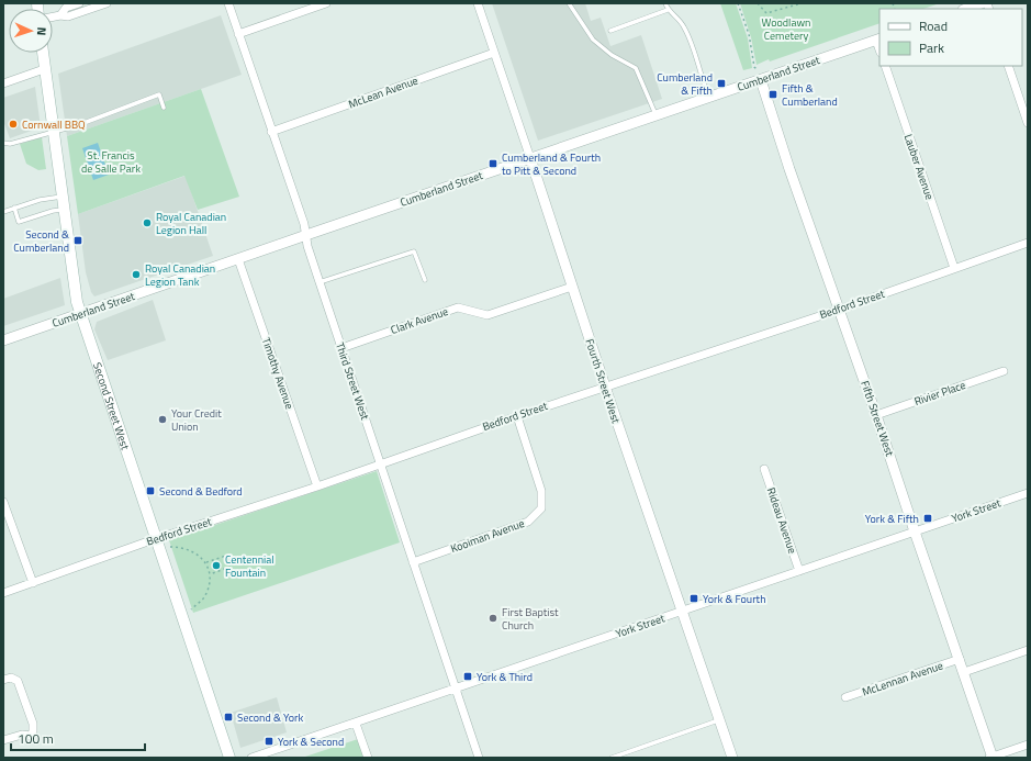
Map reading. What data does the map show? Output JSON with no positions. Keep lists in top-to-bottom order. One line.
{"streets":{"main road":["Second Street West"],"street":["Cumberland Street","McLean Avenue","Lauber Avenue","Bedford Street","Clark Avenue","Timothy Avenue","Third Street West","Fourth Street West","Rivier Place","Fifth Street West","York Street","Rideau Avenue","Kooiman Avenue","McLennan Avenue"]},"crossings":[["Cumberland Street","Timothy Avenue"],["Cumberland Street","Third Street West"],["Cumberland Street","Fourth Street West"],["Cumberland Street","Second Street West"],["Cumberland Street","Fifth Street West"],["McLean Avenue","Third Street West"],["McLean Avenue","Fourth Street West"],["Lauber Avenue","Bedford Street"],["Bedford Street","Timothy Avenue"],["Bedford Street","Third Street West"],["Bedford Street","Fourth Street West"],["Bedford Street","Second Street West"],["Bedford Street","Fifth Street West"],["Bedford Street","Kooiman Avenue"],["Clark Avenue","Third Street West"],["Clark Avenue","Fourth Street West"],["Third Street West","York Street"],["Third Street West","Kooiman Avenue"],["Fourth Street West","York Street"],["Rivier Place","Fifth Street West"],["Fifth Street West","York Street"],["Fifth Street West","McLennan Avenue"],["York Street","Rideau Avenue"]],"parks":["Woodlawn Cemetery","St. Francis de Salle Park"],"places":{"transit":["Cumberland & Fifth","Fifth & Cumberland","Cumberland & Fourth to Pitt & Second","Second & Cumberland","Second & Bedford","York & Fifth","York & Fourth","York & Third","Second & York","York & Second"],"other":["Cornwall BBQ","Royal Canadian Legion Hall","Royal Canadian Legion Tank","Your Credit Union","Centennial Fountain","First Baptist Church"]},"legend":["Road","Park"],"scale_bar":"100 m","north":"right"}
